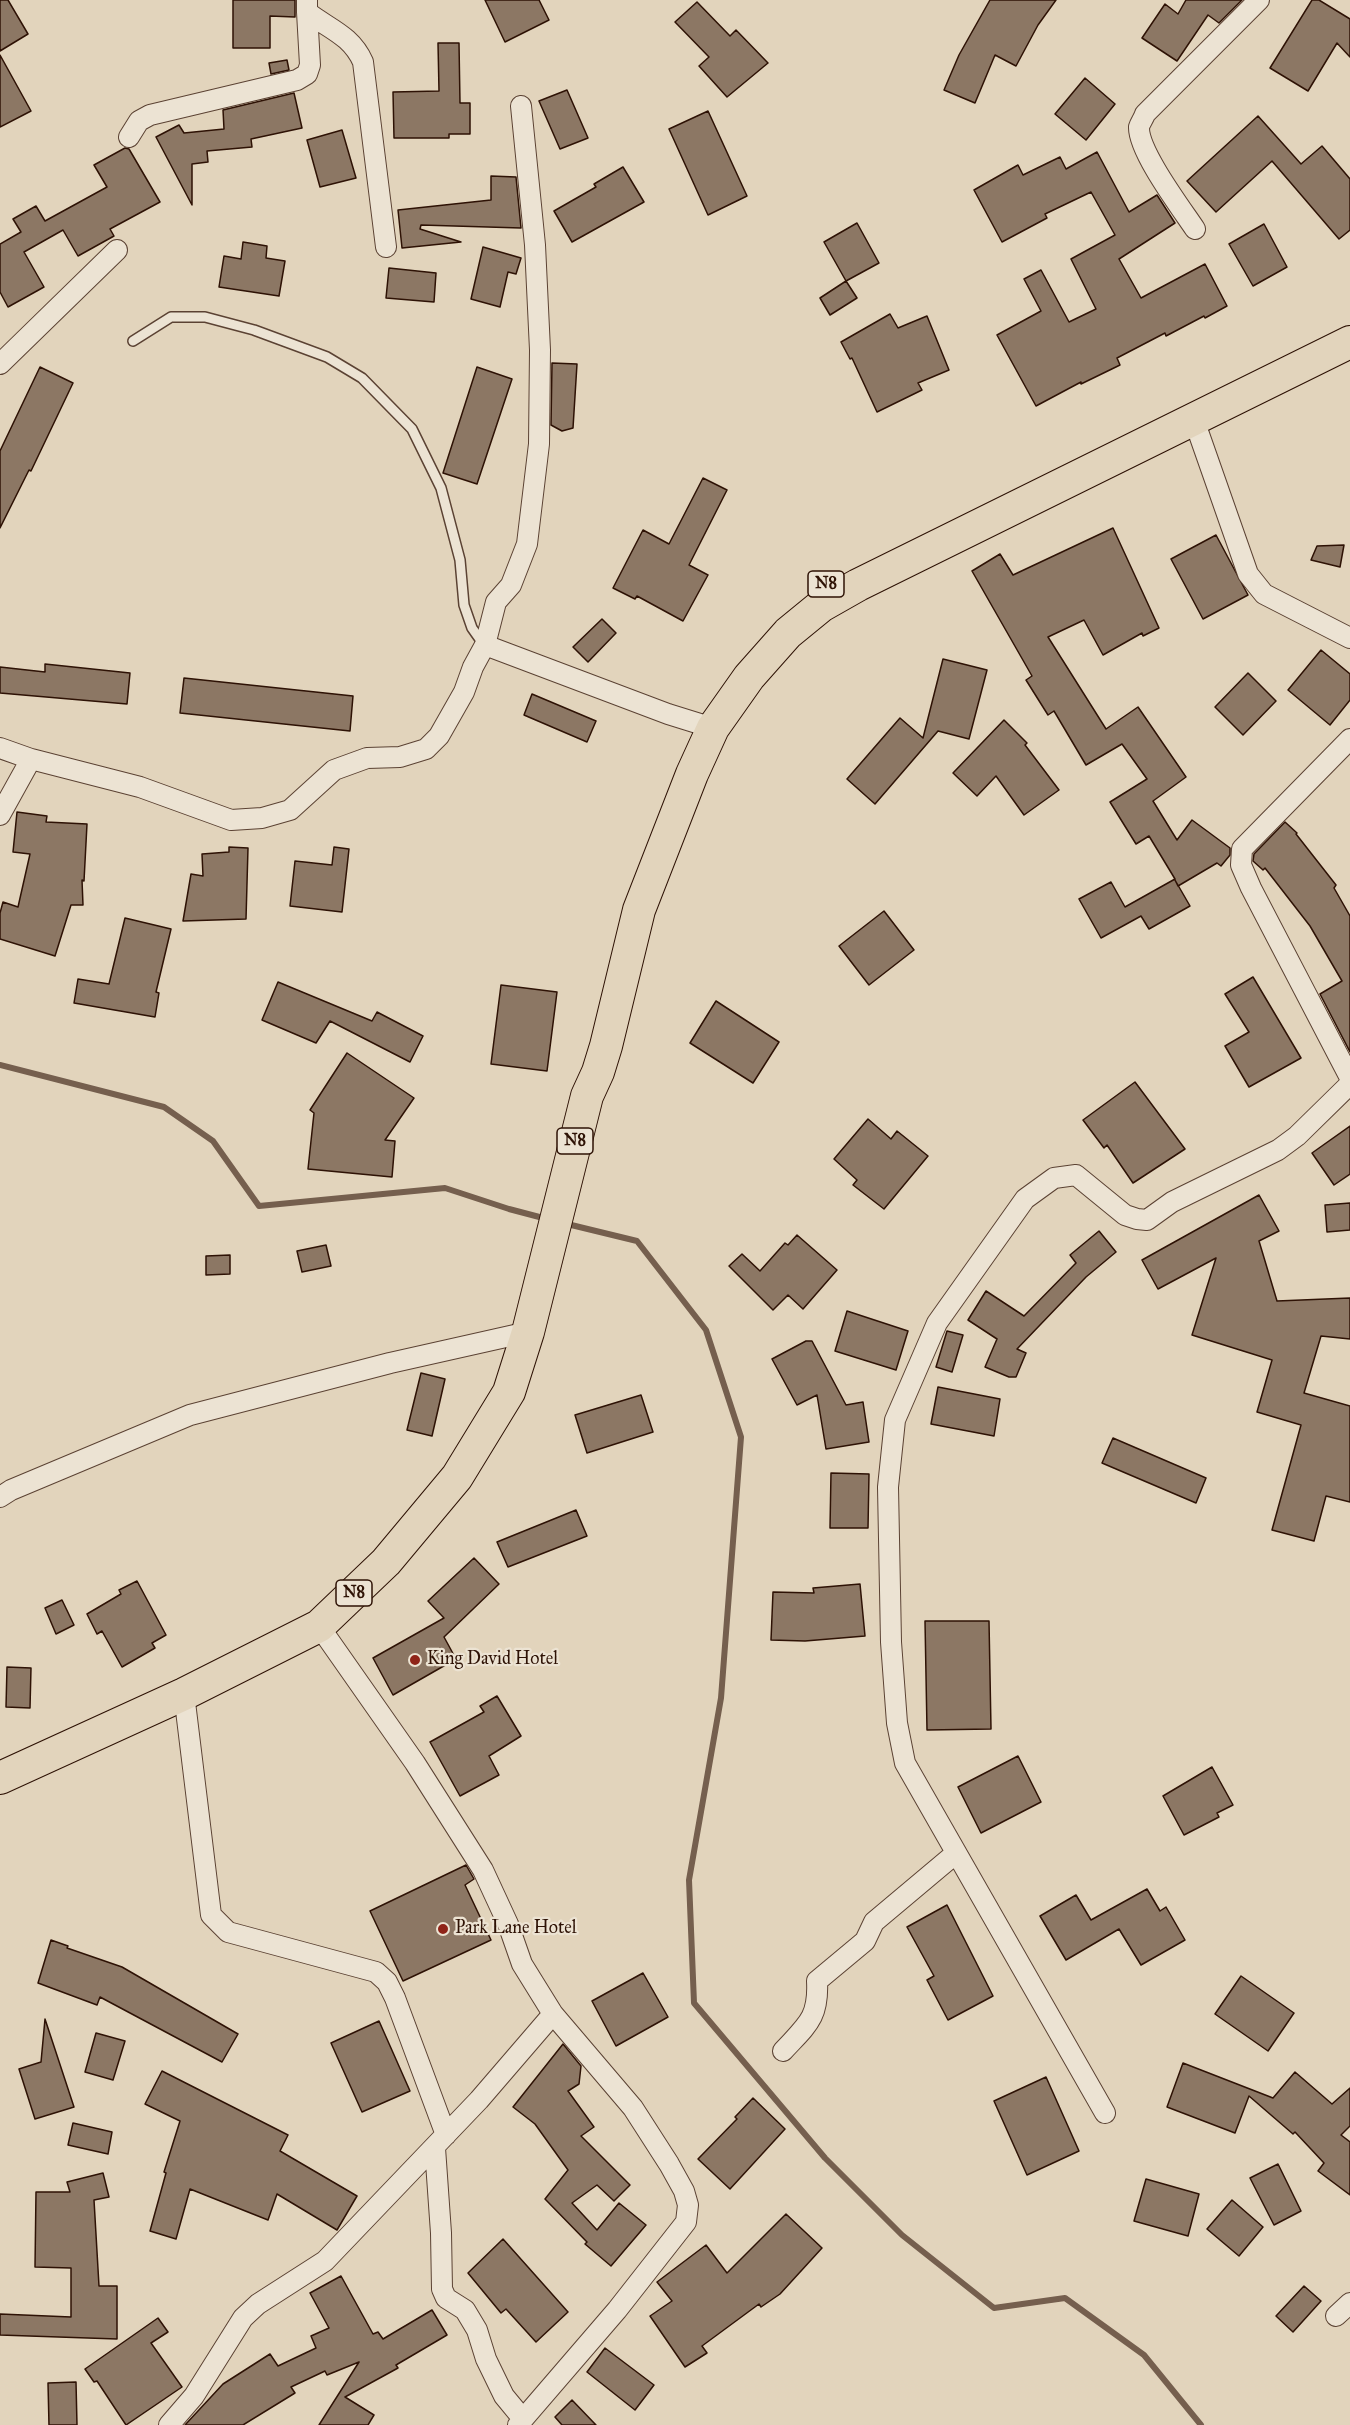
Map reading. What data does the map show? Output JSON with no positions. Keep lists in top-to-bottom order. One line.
{"streets":{"highway":["N8"]},"places":["King David Hotel","Park Lane Hotel"]}
